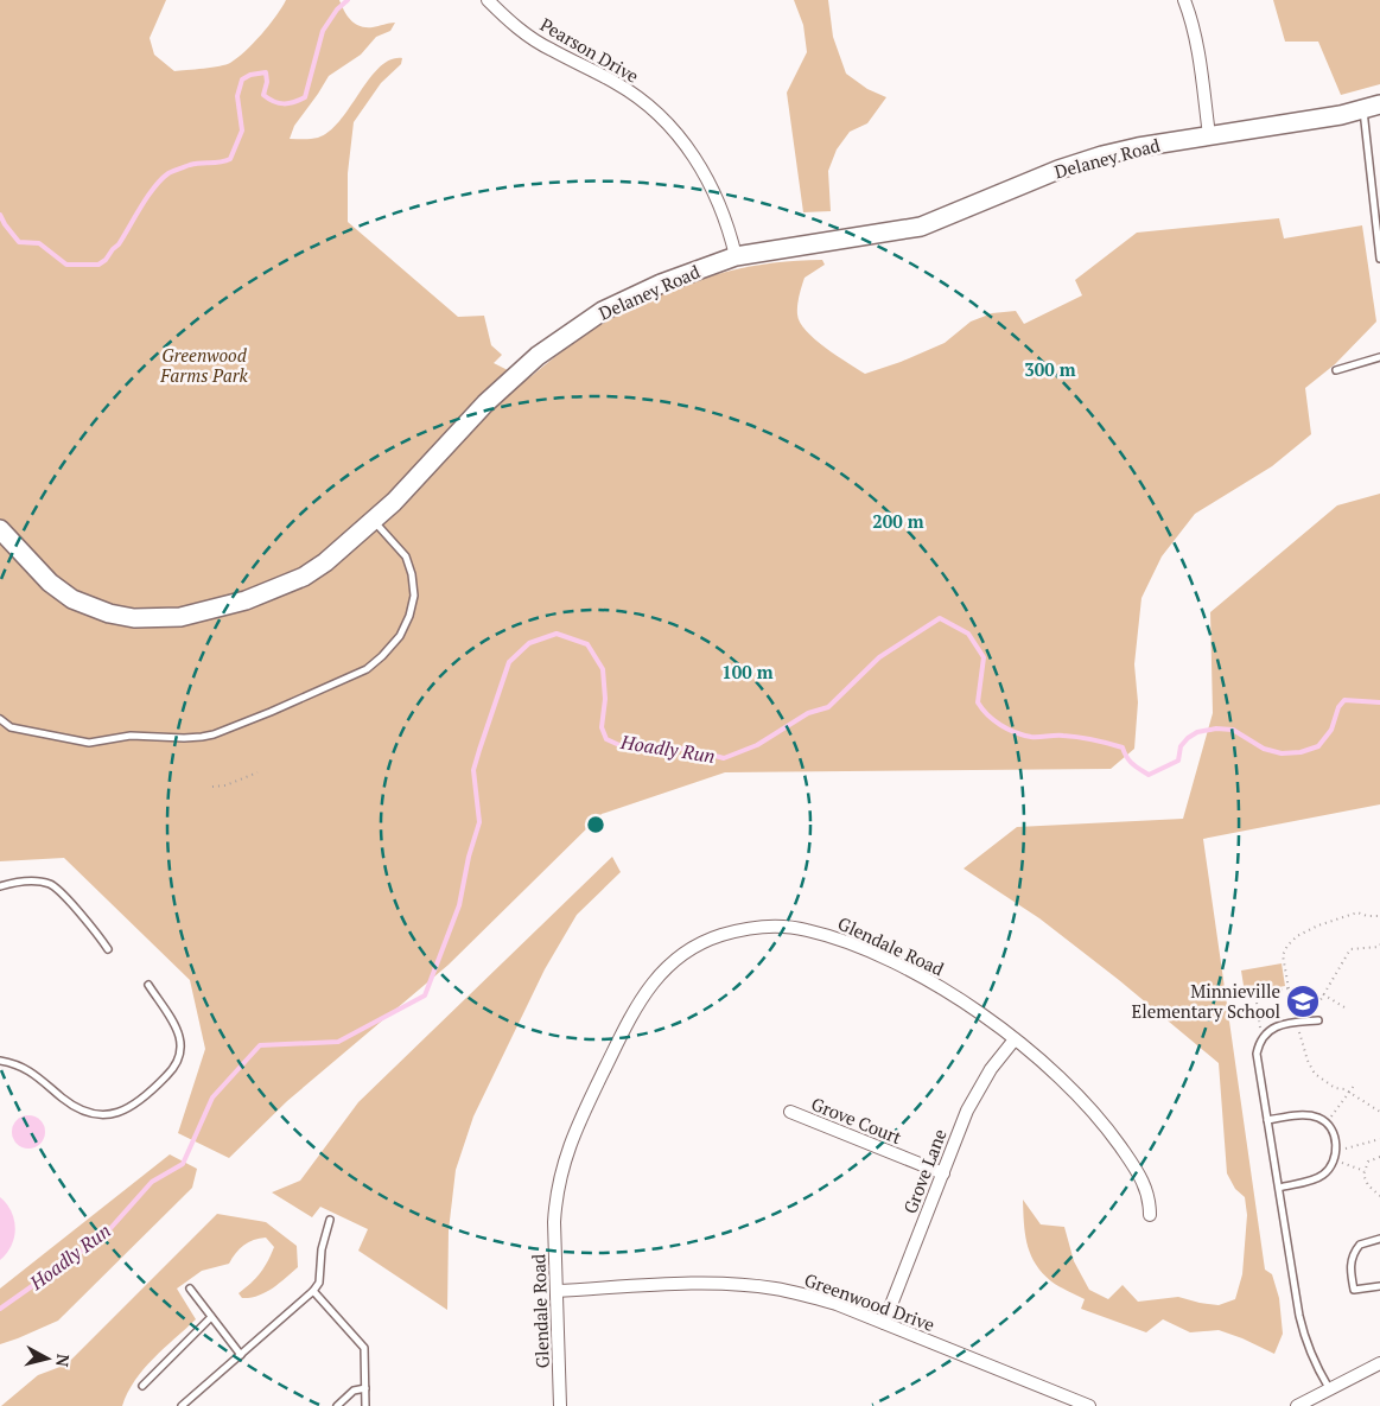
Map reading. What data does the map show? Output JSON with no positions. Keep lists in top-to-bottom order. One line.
{"streets":{"street":["Pearson Drive","Delaney Road","Glendale Road","Grove Court","Grove Lane","Greenwood Drive"]},"crossings":[["Pearson Drive","Delaney Road"],["Glendale Road","Grove Lane"],["Glendale Road","Greenwood Drive"],["Grove Court","Grove Lane"],["Grove Lane","Greenwood Drive"]],"water":["Hoadly Run"],"parks":["Greenwood Farms Park"],"places":{"school or university":["Minnieville Elementary School"]},"north":"right","rings":["300 m","200 m","100 m"]}
